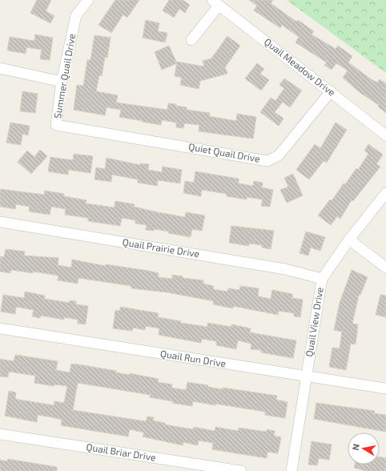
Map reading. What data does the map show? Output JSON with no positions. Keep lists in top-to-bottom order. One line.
{"streets":{"street":["Quail Meadow Drive","Summer Quail Drive","Quiet Quail Drive","Quail Prairie Drive","Quail View Drive","Quail Run Drive","Quail Briar Drive"]},"crossings":[["Quail Meadow Drive","Quiet Quail Drive"],["Summer Quail Drive","Quiet Quail Drive"],["Quail Prairie Drive","Quail View Drive"],["Quail View Drive","Quail Run Drive"]],"north":"left"}
